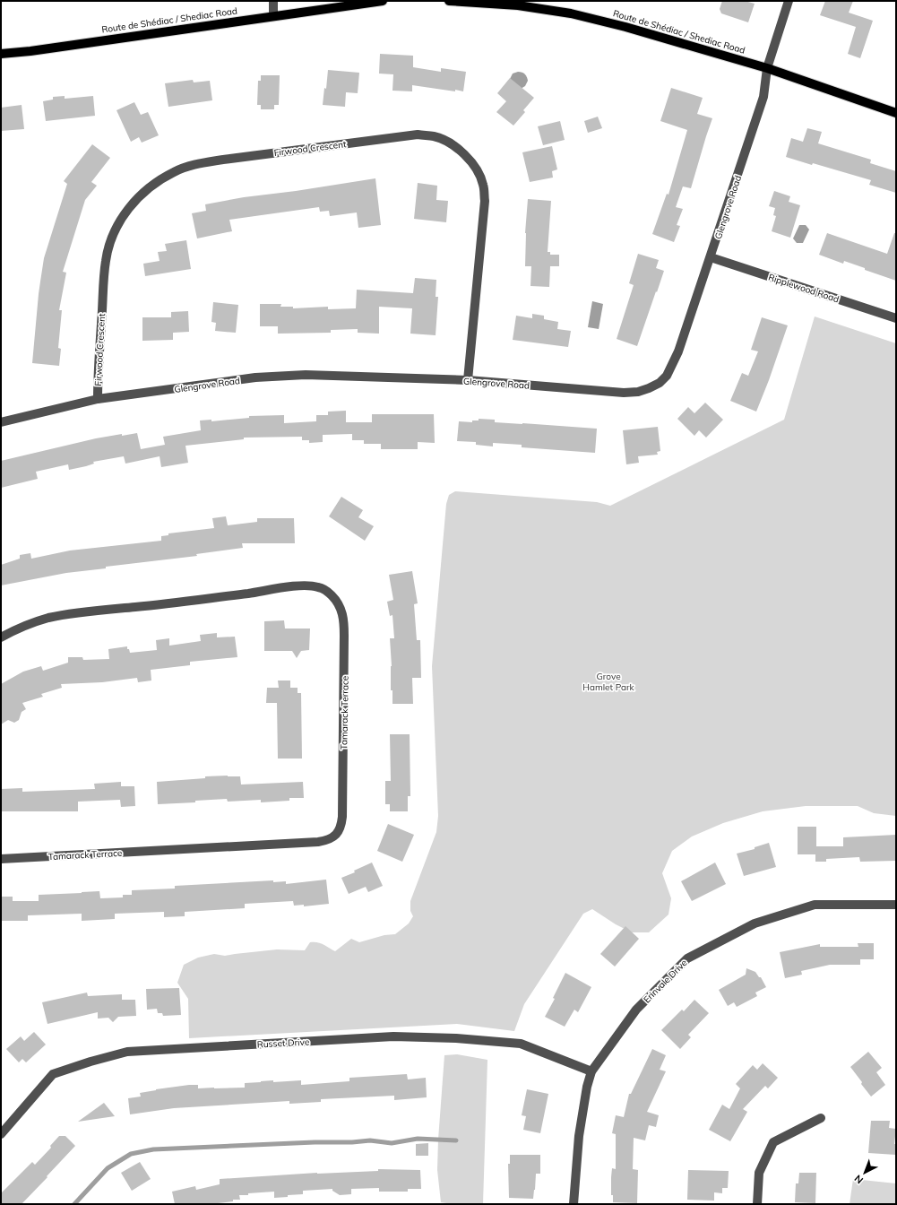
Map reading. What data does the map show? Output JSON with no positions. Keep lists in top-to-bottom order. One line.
{"streets":{"main road":["Route de Shédiac / Shediac Road"],"street":["Firwood Crescent","Glengrove Road","Ripplewood Road","Tamarack Terrace","Erinvale Drive","Russet Drive"]},"crossings":[["Route de Shédiac / Shediac Road","Glengrove Road"],["Firwood Crescent","Glengrove Road"],["Glengrove Road","Ripplewood Road"],["Erinvale Drive","Russet Drive"]],"parks":["Grove Hamlet Park"],"north":"bottom left"}
